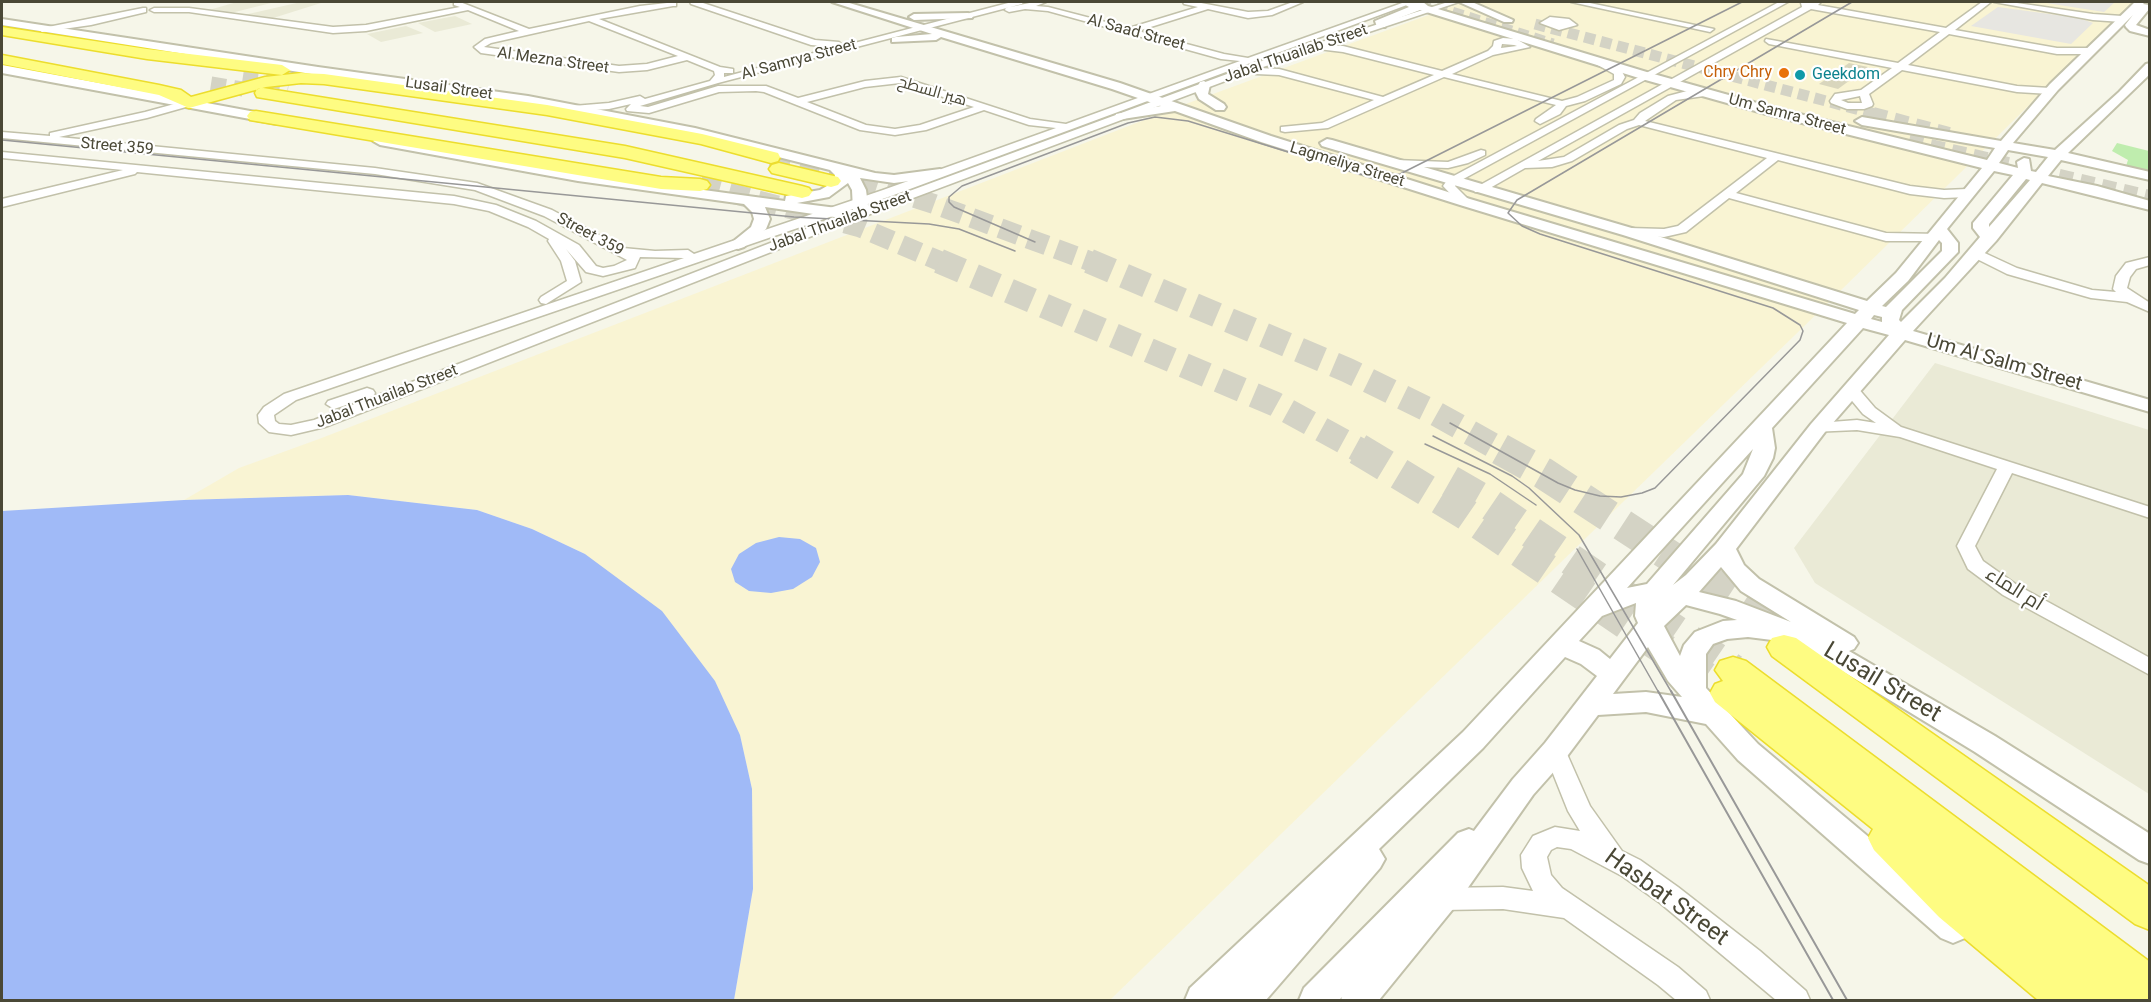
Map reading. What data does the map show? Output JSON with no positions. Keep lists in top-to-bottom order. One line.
{"streets":{"highway":["Lusail Street"],"street":["Al Saad Street","Jabal Thuailab Street","Al Samrya Street","Al Mezna Street","هير السطح","Um Samra Street","Street 359","Lagmeliya Street","Um Al Salm Street","أم الماء","Hasbat Street"]},"crossings":[["Al Saad Street","Jabal Thuailab Street"],["Al Saad Street","Al Samrya Street"],["Jabal Thuailab Street","Lusail Street"],["Jabal Thuailab Street","هير السطح"],["Jabal Thuailab Street","Um Samra Street"],["Jabal Thuailab Street","Lagmeliya Street"],["Al Samrya Street","Lusail Street"],["Al Samrya Street","Lagmeliya Street"],["Lagmeliya Street","Um Al Salm Street"]],"places":["Chry Chry","Geekdom"]}
